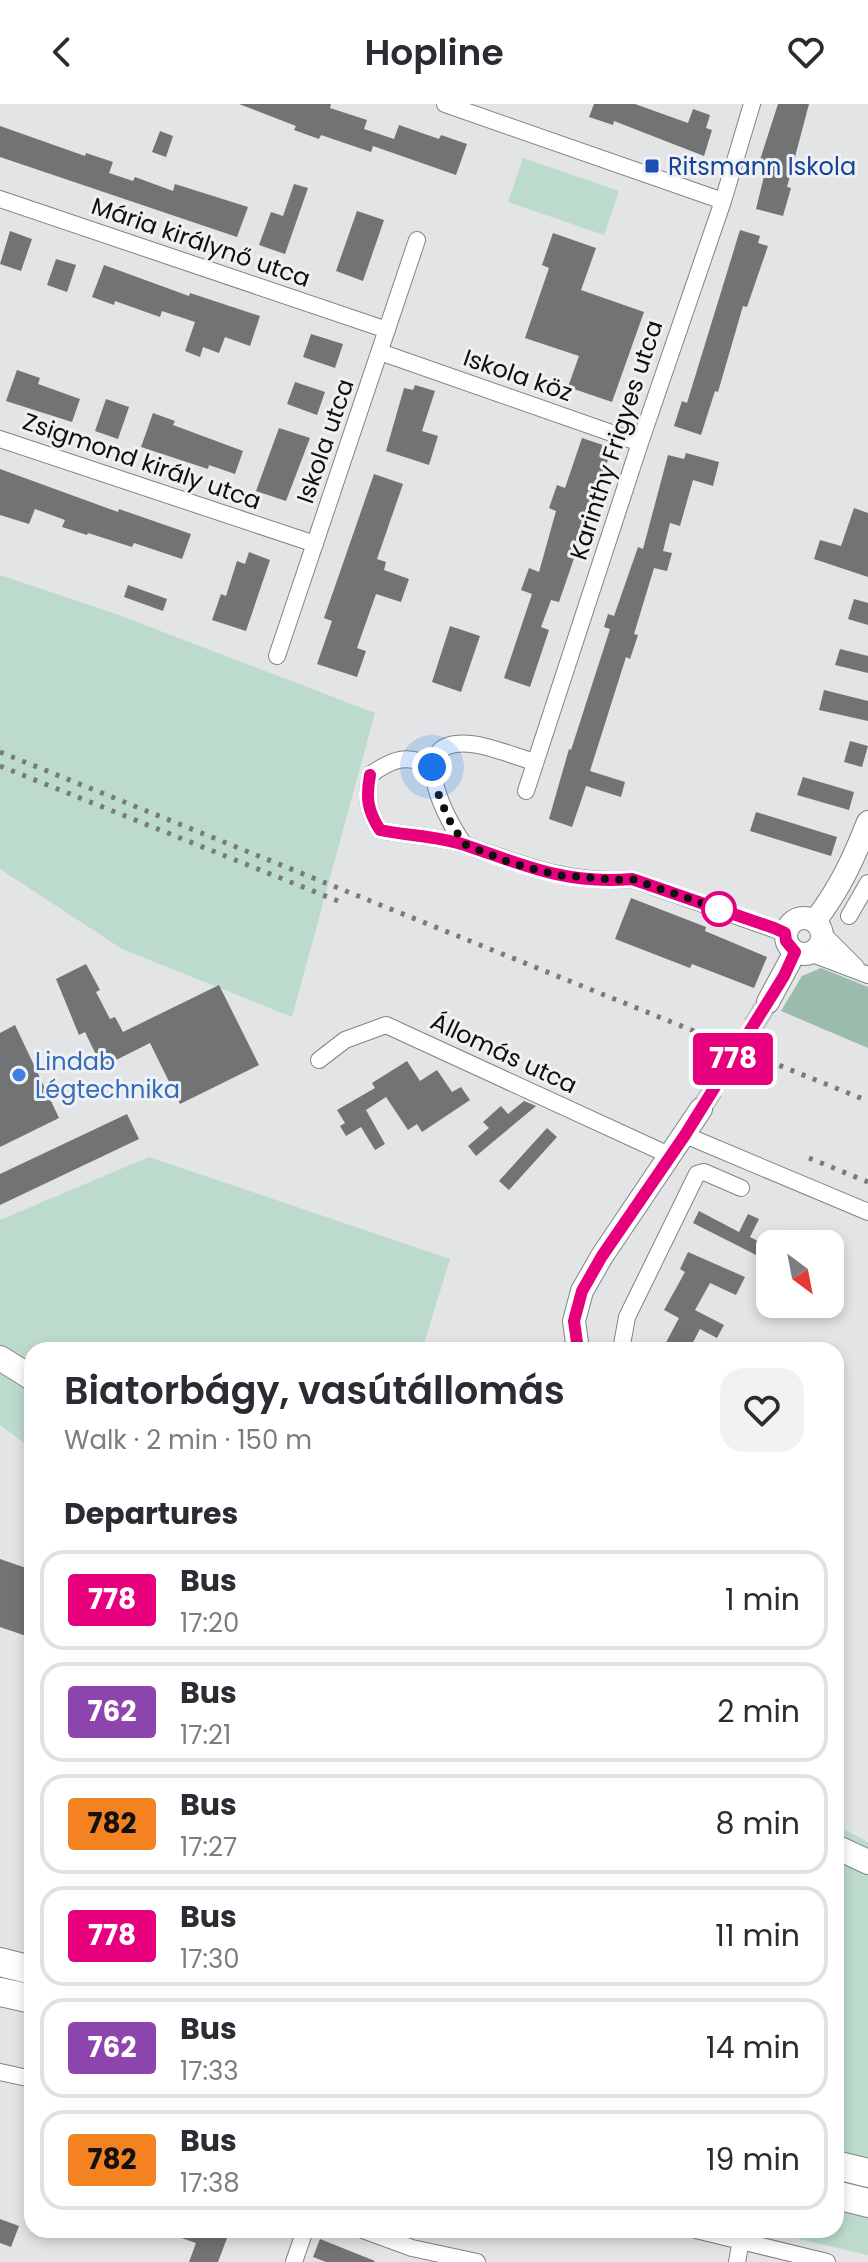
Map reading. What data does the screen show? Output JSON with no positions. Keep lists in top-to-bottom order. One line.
{"streets":{"street":["Mária királynő utca","Iskola köz","Karinthy Frigyes utca","Iskola utca","Zsigmond király utca","Állomás utca"]},"crossings":[["Mária királynő utca","Iskola utca"],["Iskola köz","Karinthy Frigyes utca"],["Iskola köz","Iskola utca"],["Iskola utca","Zsigmond király utca"]],"places":{"transit":["Ritsmann Iskola"],"other":["Lindab Légtechnika"]},"lines":["bus line 778"],"north":"bottom right","page":{"header":"Hopline","on_map":"778","heading":[["Biatorbágy, vasútállomás","Walk · 2 min · 150 m"],"Departures"],"list":[{"mark":"778","name":"Bus","note":"17:20","value":"1 min"},{"mark":"762","name":"Bus","note":"17:21","value":"2 min"},{"mark":"782","name":"Bus","note":"17:27","value":"8 min"},{"mark":"778","name":"Bus","note":"17:30","value":"11 min"},{"mark":"762","name":"Bus","note":"17:33","value":"14 min"},{"mark":"782","name":"Bus","note":"17:38","value":"19 min"}]}}
